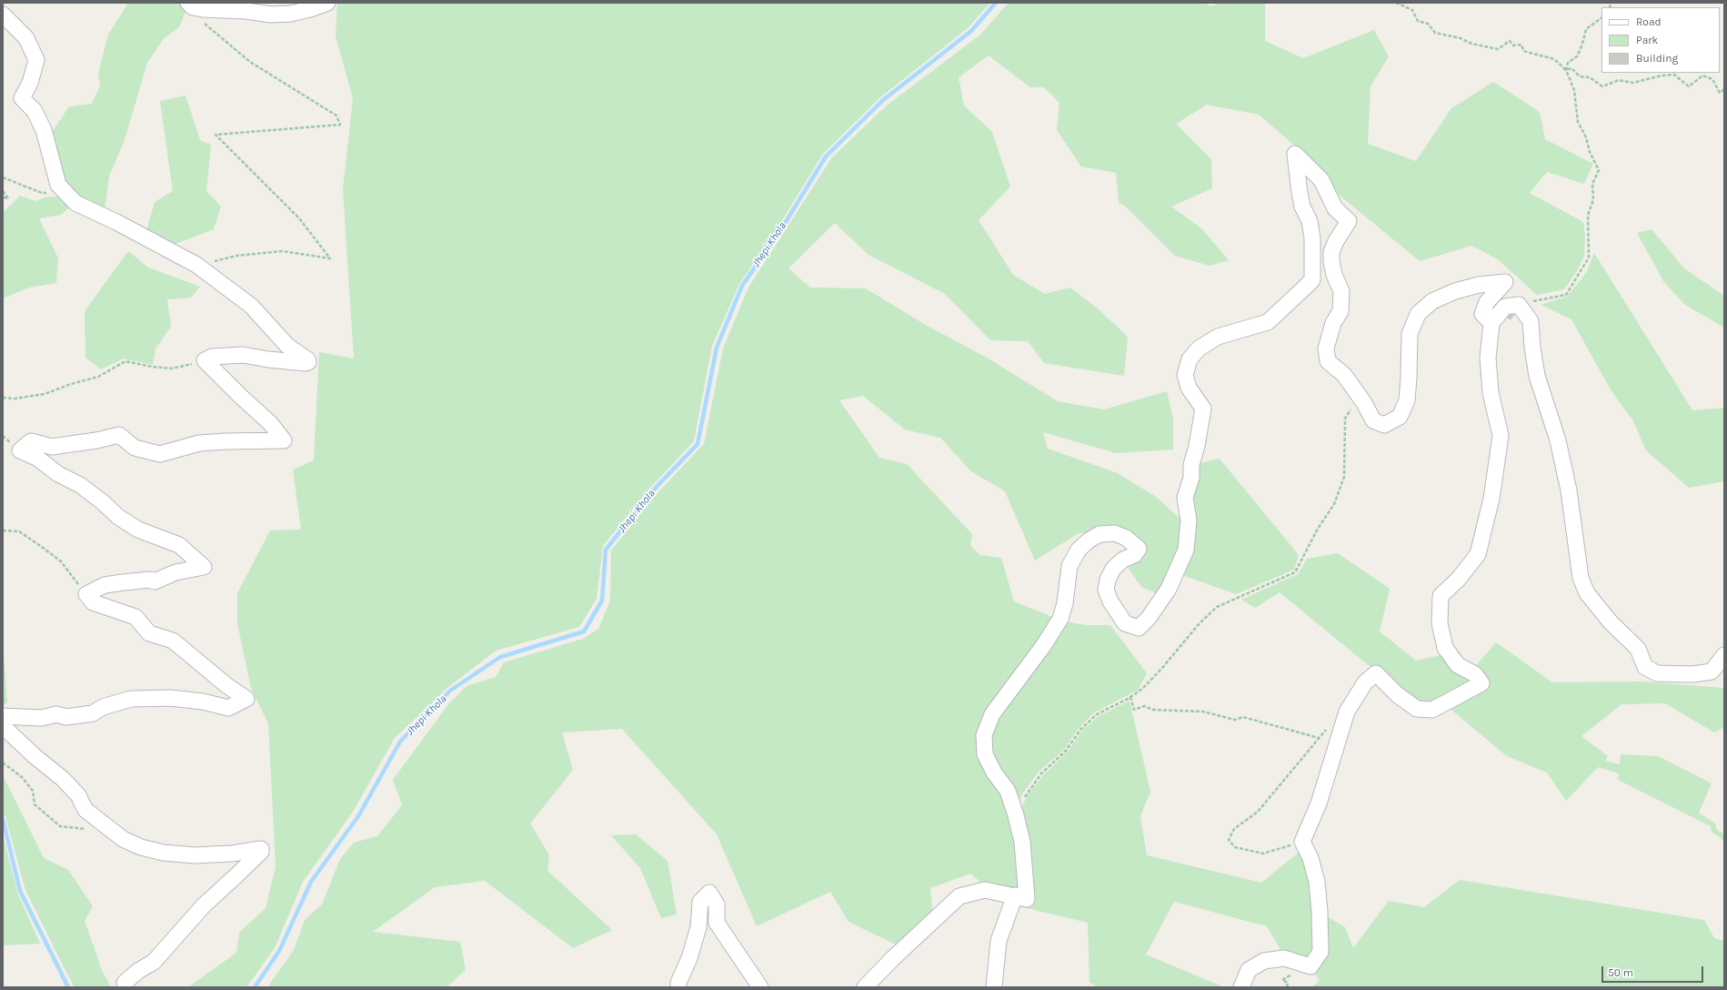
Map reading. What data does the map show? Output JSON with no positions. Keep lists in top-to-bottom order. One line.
{"water":["Jhepi Khola"],"legend":["Road","Park","Building"],"scale_bar":"50 m"}
